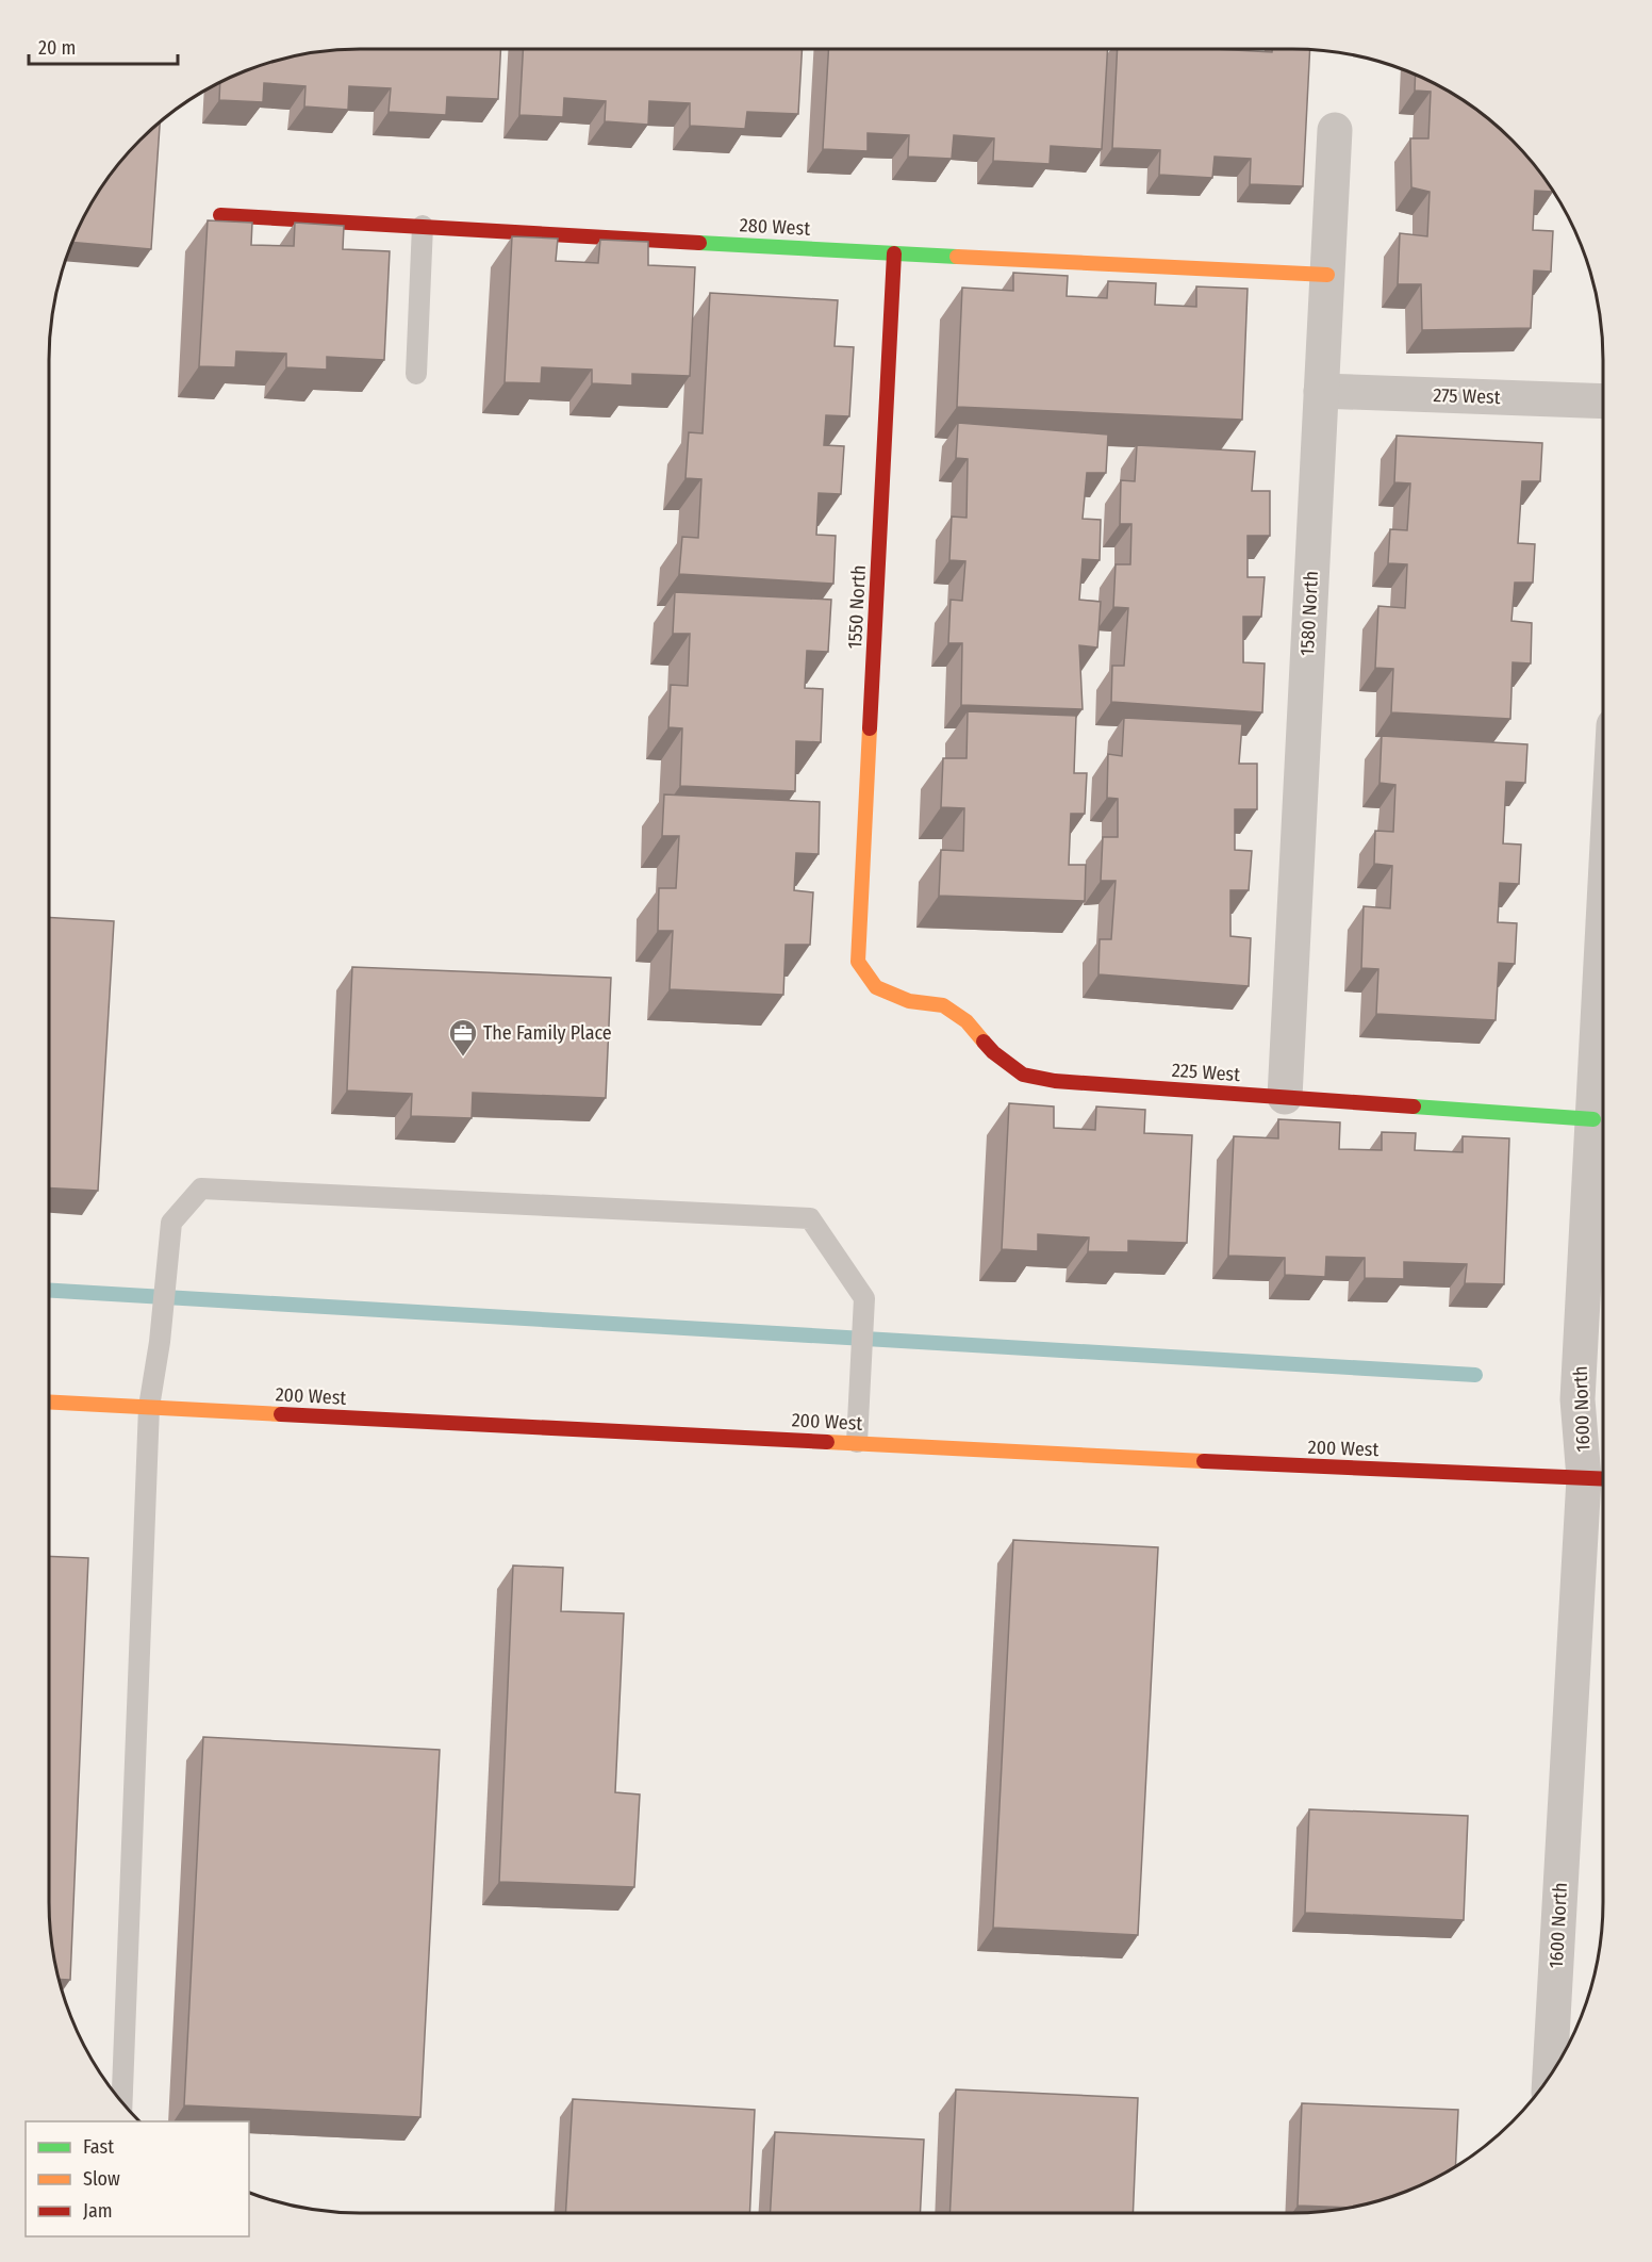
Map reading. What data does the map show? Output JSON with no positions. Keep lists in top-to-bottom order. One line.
{"streets":{"street":["280 West","275 West","1550 North","1580 North","225 West","200 West","1600 North"]},"crossings":[["280 West","1550 North"],["280 West","1580 North"],["275 West","1580 North"],["1550 North","225 West"],["1580 North","225 West"],["225 West","1600 North"],["200 West","1600 North"]],"places":{"office":["The Family Place"]},"legend":["Fast","Slow","Jam"],"scale_bar":"20 m"}
